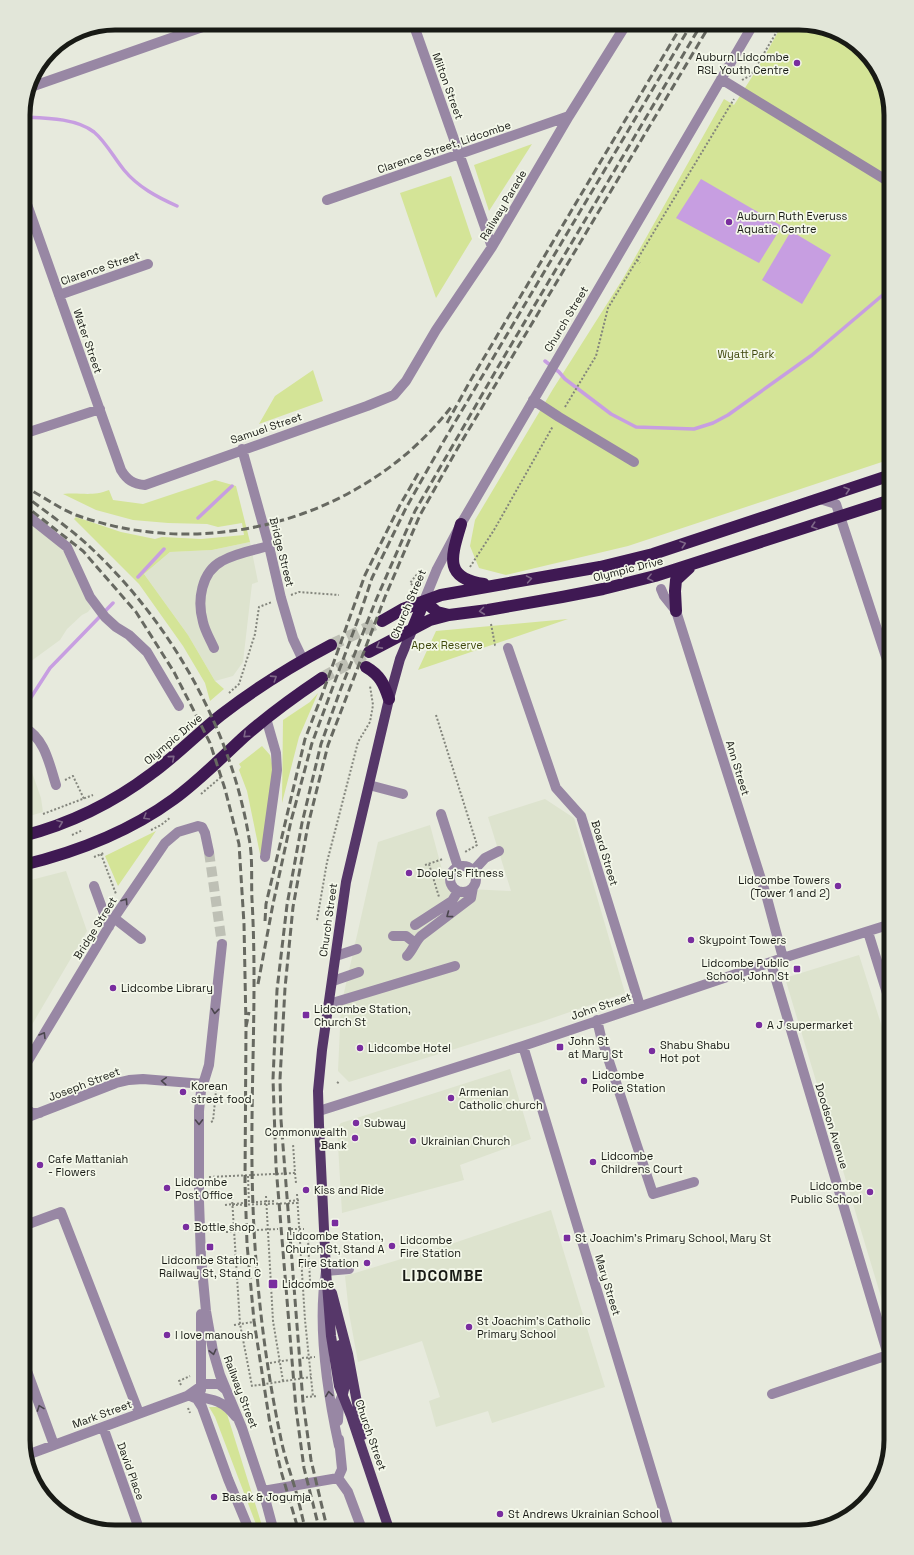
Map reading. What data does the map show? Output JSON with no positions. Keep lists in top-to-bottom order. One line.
{"streets":{"highway":["Church Street","Olympic Drive"],"street":["Milton Street","Clarence Street, Lidcombe","Railway Parade","Clarence Street","Water Street","Samuel Street","Bridge Street","Ann Street","Board Street","John Street","Joseph Street","Doodson Avenue","Mary Street","Railway Street","Mark Street","David Place"]},"crossings":[["Milton Street","Clarence Street, Lidcombe"],["Milton Street","Railway Parade"],["Clarence Street, Lidcombe","Railway Parade"],["Railway Parade","Samuel Street"],["Clarence Street","Water Street"],["Church Street","Olympic Drive"],["Church Street","John Street"],["Water Street","Samuel Street"],["Samuel Street","Bridge Street"],["Bridge Street","Olympic Drive"],["Ann Street","John Street"],["Board Street","John Street"],["John Street","Doodson Avenue"],["John Street","Mary Street"],["Joseph Street","Railway Street"],["Railway Street","Mark Street"],["Mark Street","David Place"]],"one_way":["Bridge Street","Joseph Street"],"districts":["LIDCOMBE"],"parks":["Wyatt Park","Apex Reserve"],"places":{"other":["Auburn Lidcombe RSL Youth Centre","Auburn Ruth Everuss Aquatic Centre","Dooley's Fitness","Lidcombe Towers (Tower 1 and 2)","Skypoint Towers","Lidcombe Library","A J supermarket","Lidcombe Hotel","Shabu Shabu Hot pot","Lidcombe Police Station","Korean street food","Armenian Catholic church","Subway","Commonwealth Bank","Ukrainian Church","Lidcombe Childrens Court","Cafe Mattaniah - Flowers","Lidcombe Post Office","Kiss and Ride","Lidcombe Public School","Bottle shop","Lidcombe Fire Station","Fire Station","St Joachim's Catholic Primary School","I love manoush","Basak & Jogumja","St Andrews Ukrainian School"],"transit":["Lidcombe Public School, John St","Lidcombe Station, Church St","John St at Mary St","Lidcombe Station, Church St, Stand A","St Joachim's Primary School, Mary St","Lidcombe Station, Railway St, Stand C","Lidcombe"]}}
